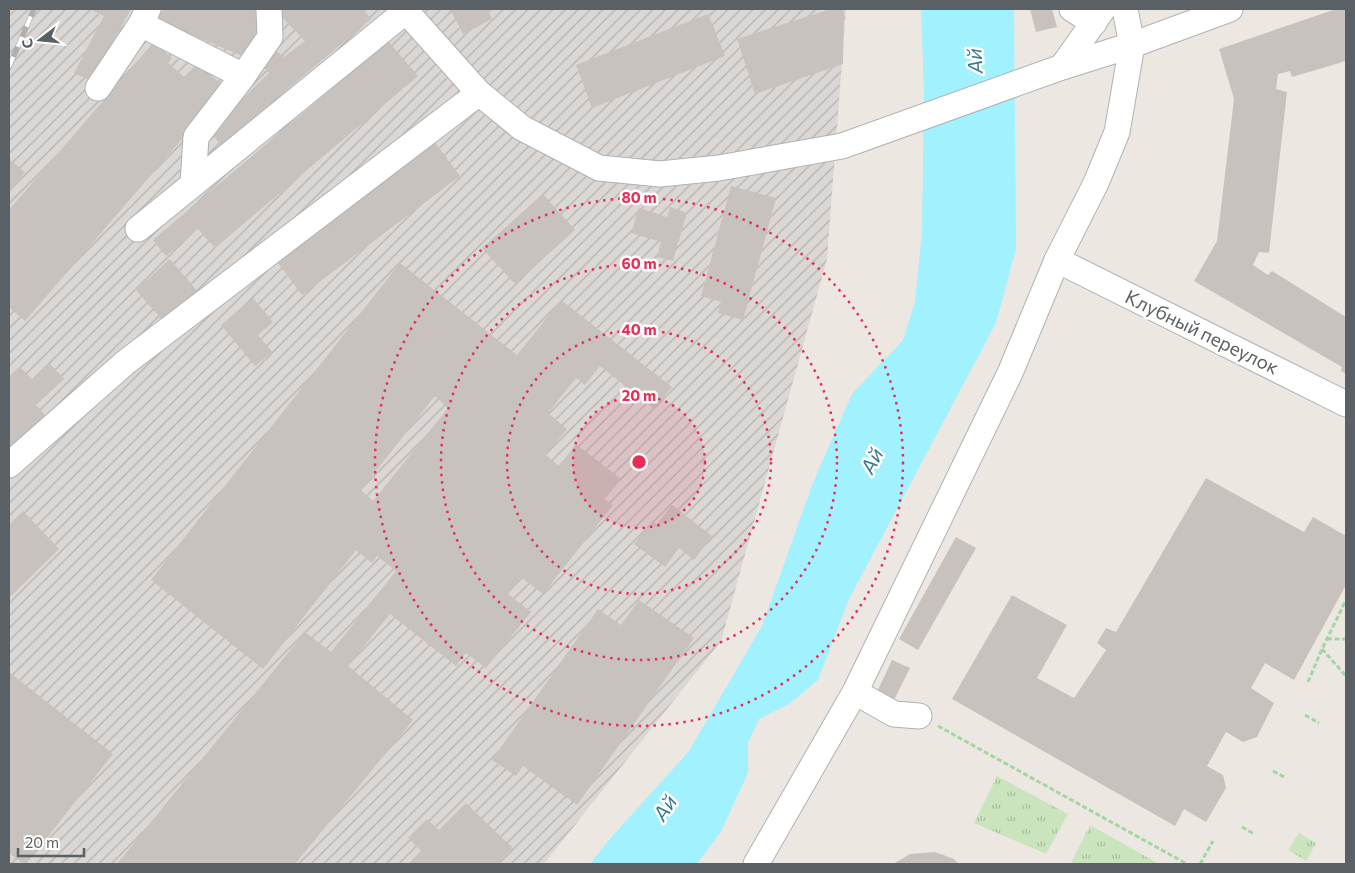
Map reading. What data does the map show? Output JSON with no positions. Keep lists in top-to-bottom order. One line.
{"streets":{"street":["Клубный переулок"]},"water":["Ай"],"scale_bar":"20 m","north":"left","rings":["80 m","60 m","40 m","20 m"]}
